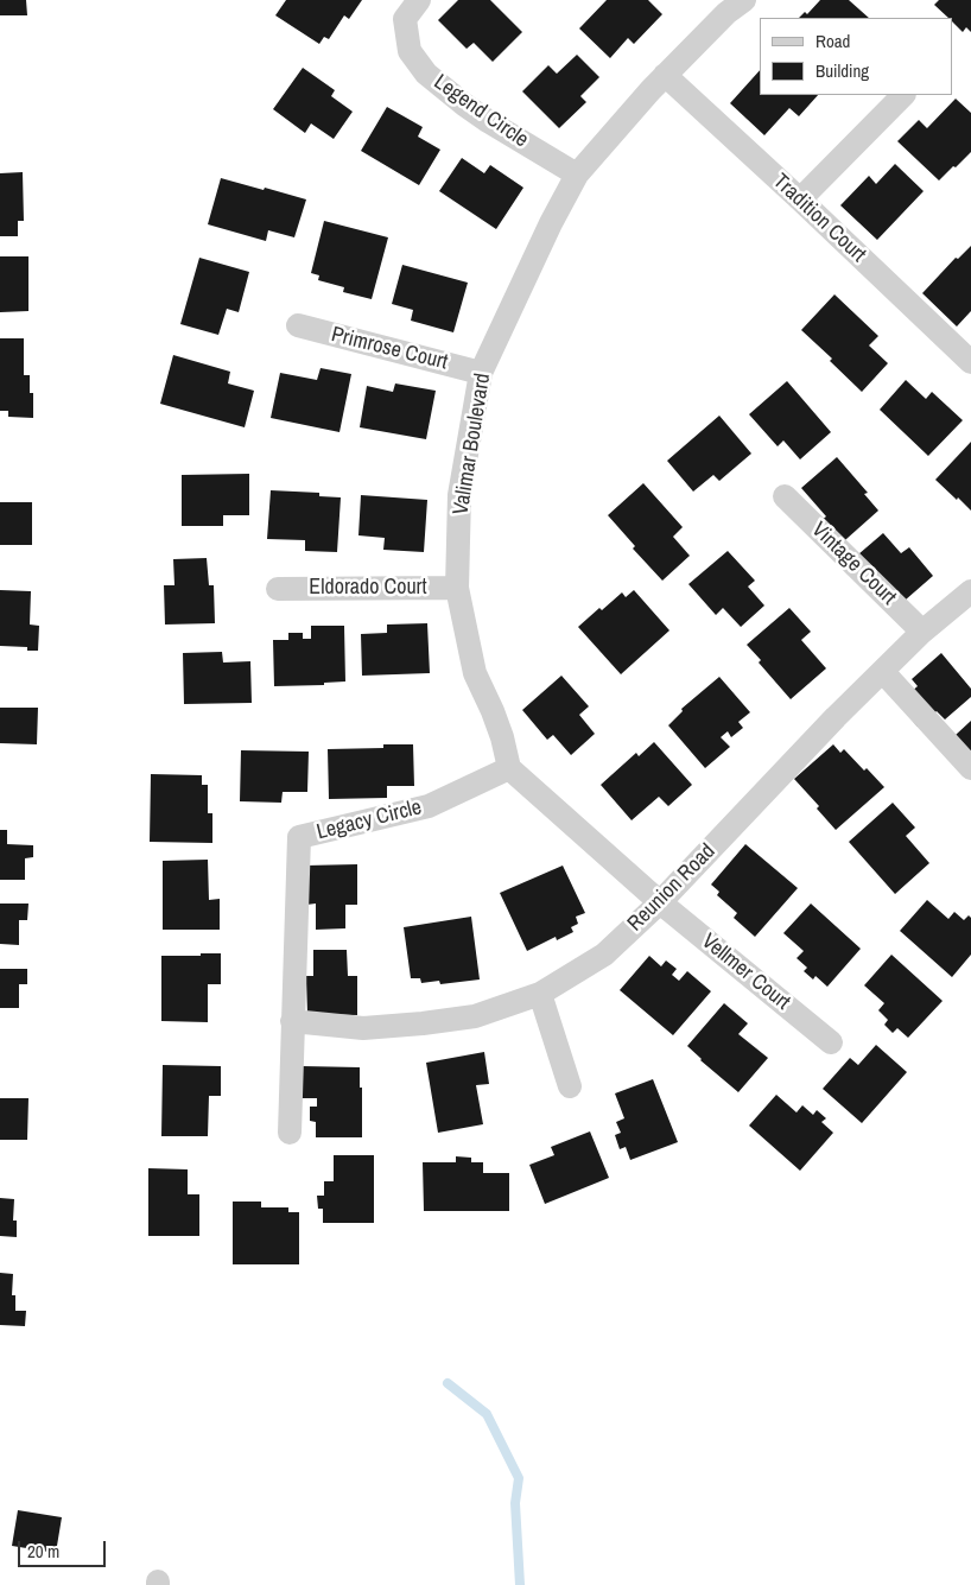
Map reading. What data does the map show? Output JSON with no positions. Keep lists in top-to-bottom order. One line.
{"streets":{"street":["Legend Circle","Tradition Court","Primrose Court","Valimar Boulevard","Vintage Court","Eldorado Court","Legacy Circle","Reunion Road","Vellmer Court"]},"crossings":[["Legend Circle","Valimar Boulevard"],["Tradition Court","Valimar Boulevard"],["Primrose Court","Valimar Boulevard"],["Valimar Boulevard","Eldorado Court"],["Valimar Boulevard","Legacy Circle"],["Vintage Court","Reunion Road"],["Legacy Circle","Reunion Road"],["Reunion Road","Vellmer Court"]],"legend":["Road","Building"],"scale_bar":"20 m"}
